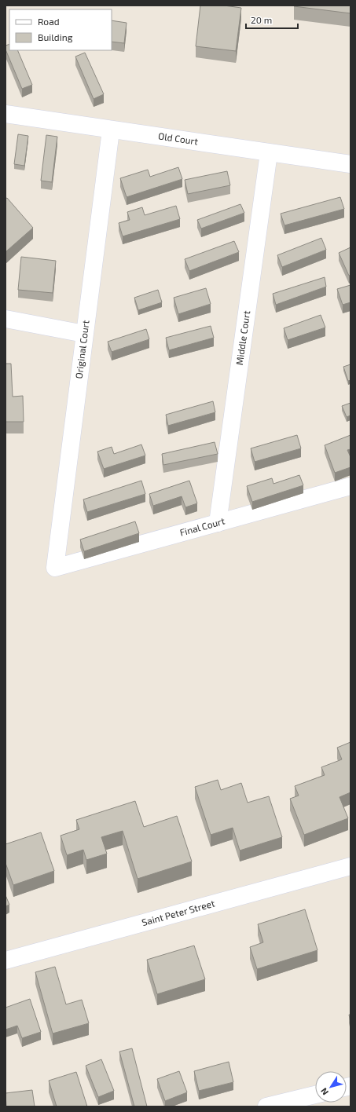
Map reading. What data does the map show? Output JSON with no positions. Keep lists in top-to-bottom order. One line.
{"streets":{"street":["Old Court","Middle Court","Original Court","Final Court","Saint Peter Street"]},"crossings":[["Old Court","Middle Court"],["Old Court","Original Court"],["Middle Court","Final Court"],["Original Court","Final Court"]],"legend":["Road","Building"],"scale_bar":"20 m","north":"bottom left"}
